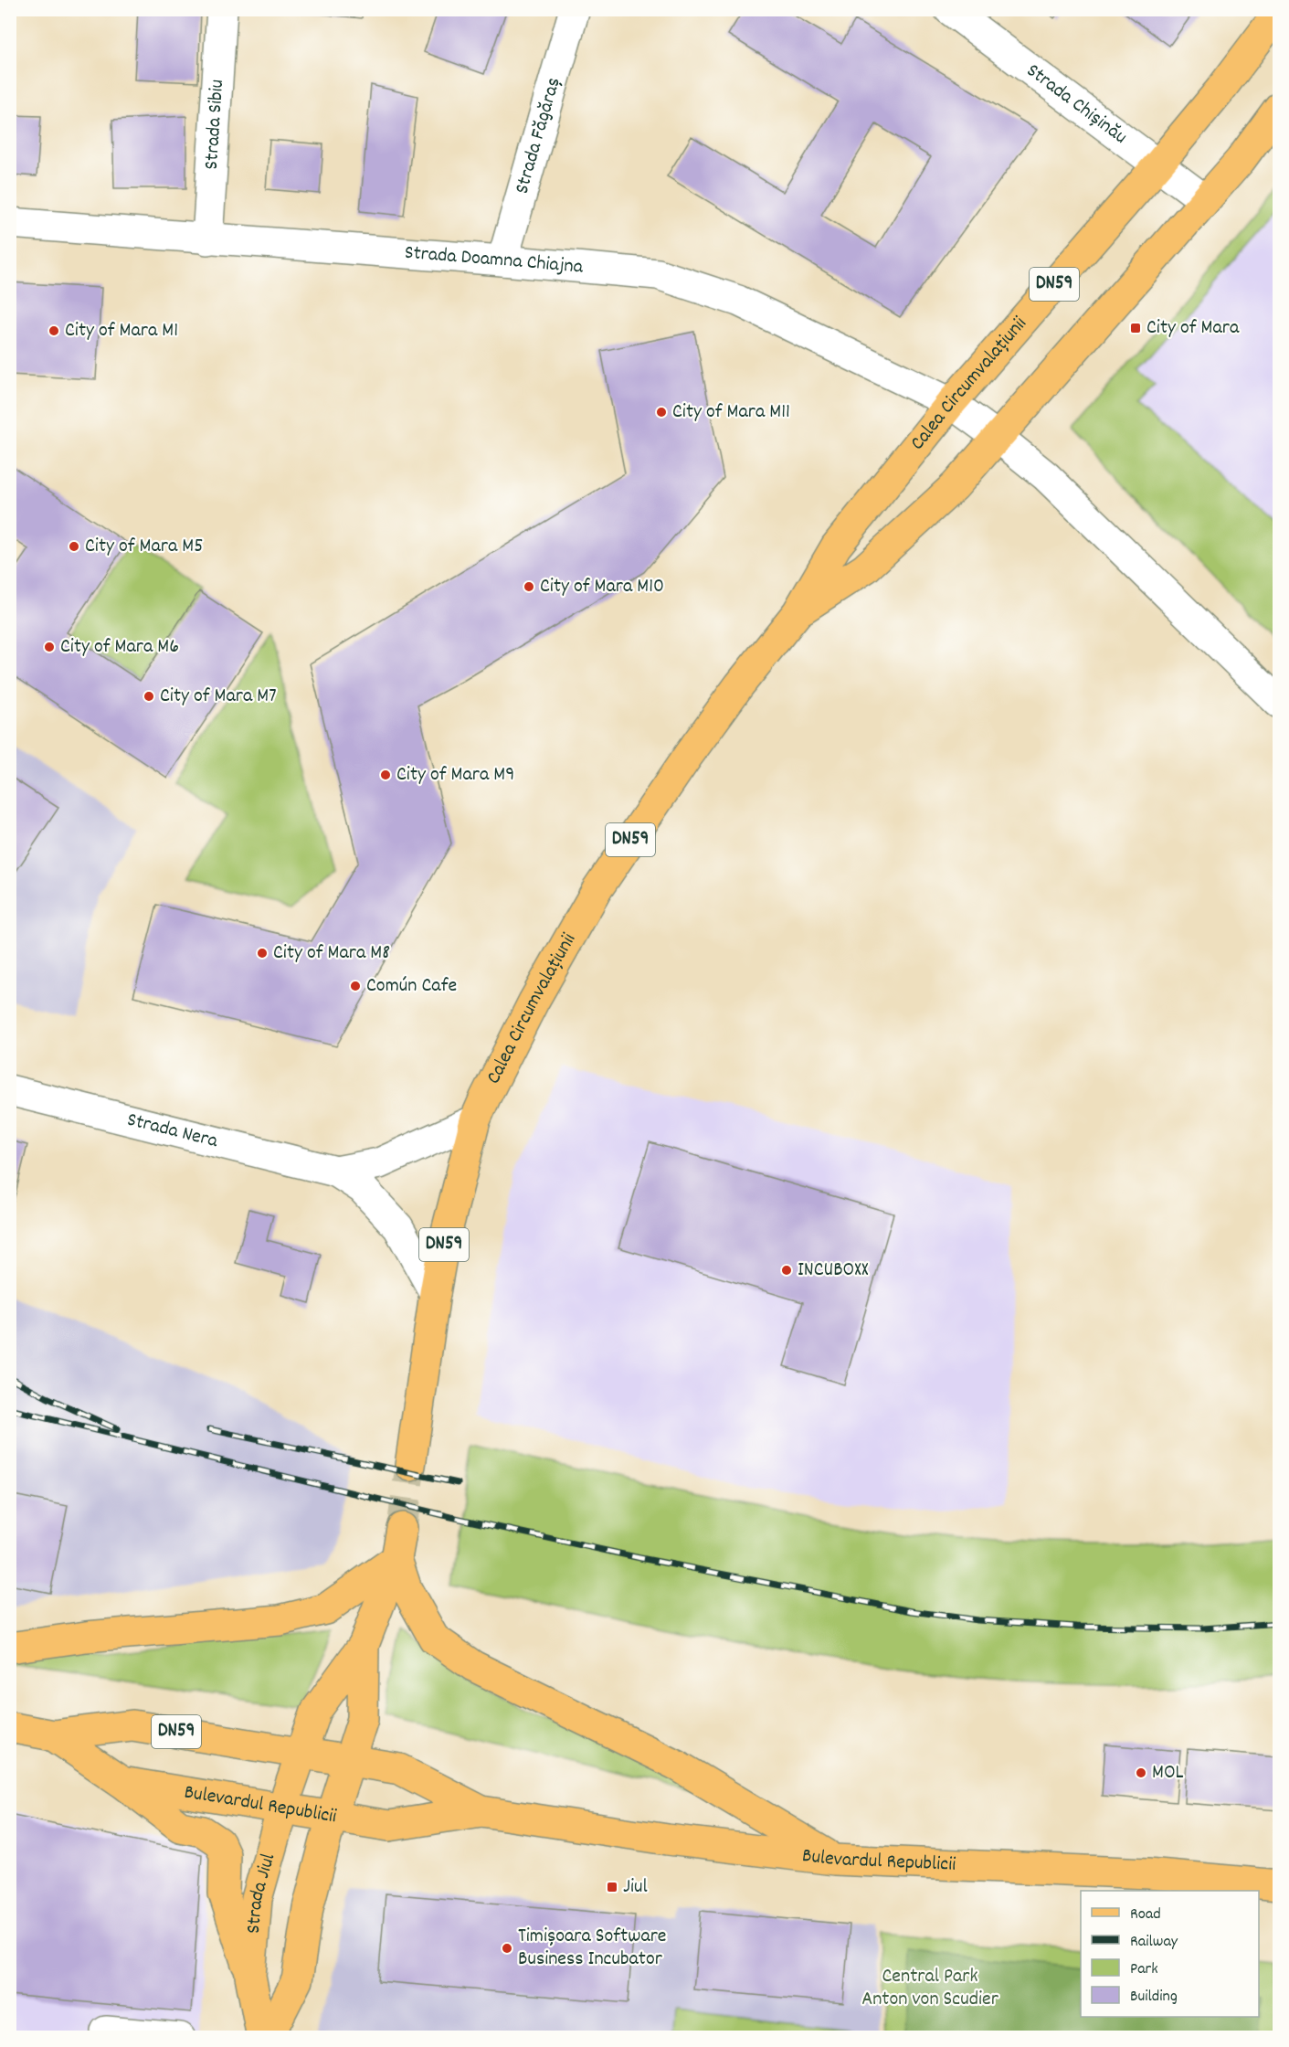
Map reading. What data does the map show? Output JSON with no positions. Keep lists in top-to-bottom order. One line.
{"streets":{"main road":["DN59","Calea Circumvalațiunii","Bulevardul Republicii","Strada Jiul"],"street":["Strada Chișinău","Strada Sibiu","Strada Făgăraș","Strada Doamna Chiajna","Strada Nera"]},"crossings":[["Strada Chișinău","Calea Circumvalațiunii"],["Strada Sibiu","Strada Doamna Chiajna"],["Strada Făgăraș","Strada Doamna Chiajna"],["Strada Doamna Chiajna","Calea Circumvalațiunii"],["Calea Circumvalațiunii","Strada Nera"],["Bulevardul Republicii","Strada Jiul"]],"parks":["Central Park Anton von Scudier"],"places":{"transit":["City of Mara","Jiul"],"other":["City of Mara M1","City of Mara M11","City of Mara M5","City of Mara M10","City of Mara M6","City of Mara M7","City of Mara M9","City of Mara M8","Común Cafe","INCUBOXX","MOL","Timișoara Software Business Incubator"]},"legend":["Road","Railway","Park","Building"]}
